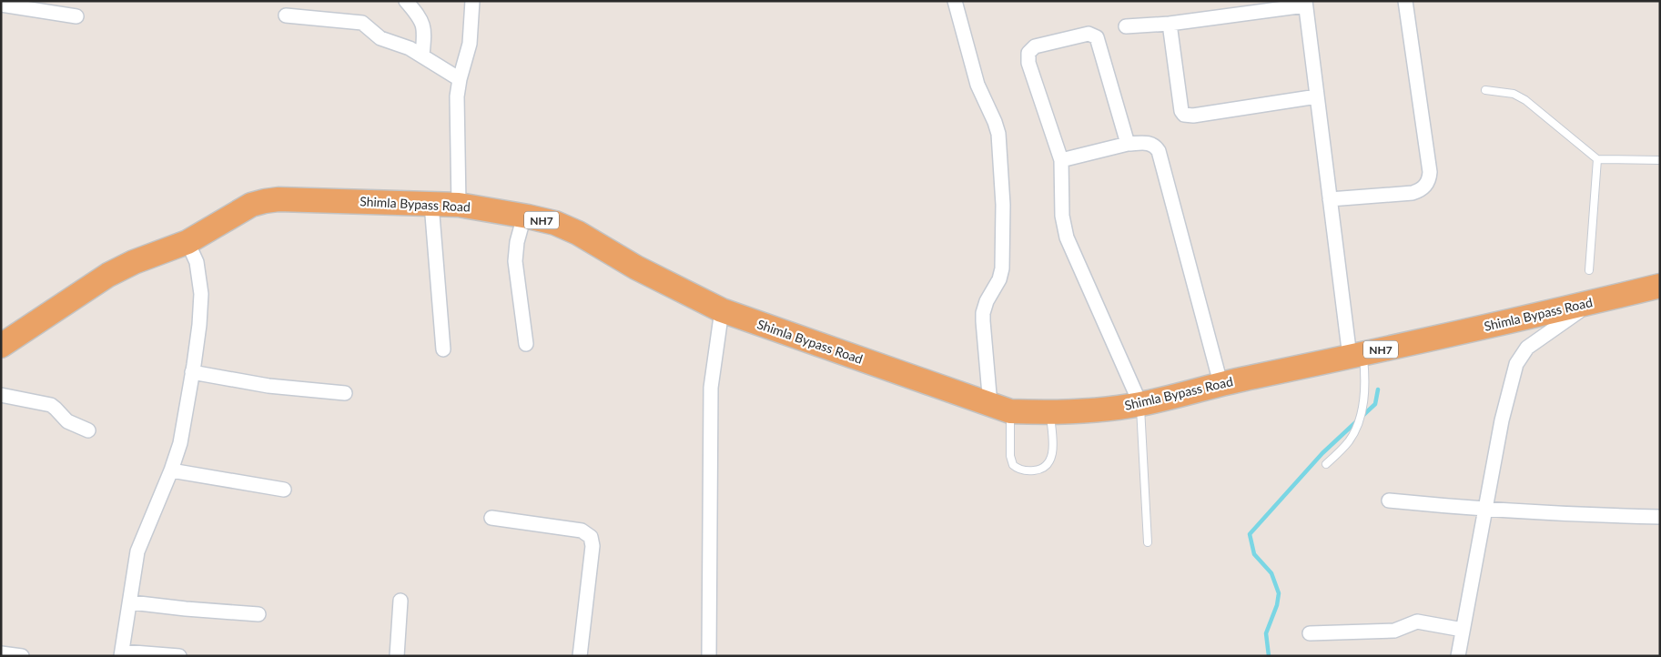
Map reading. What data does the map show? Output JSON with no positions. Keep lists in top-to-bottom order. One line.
{"streets":{"highway":["Shimla Bypass Road","NH7"]}}
